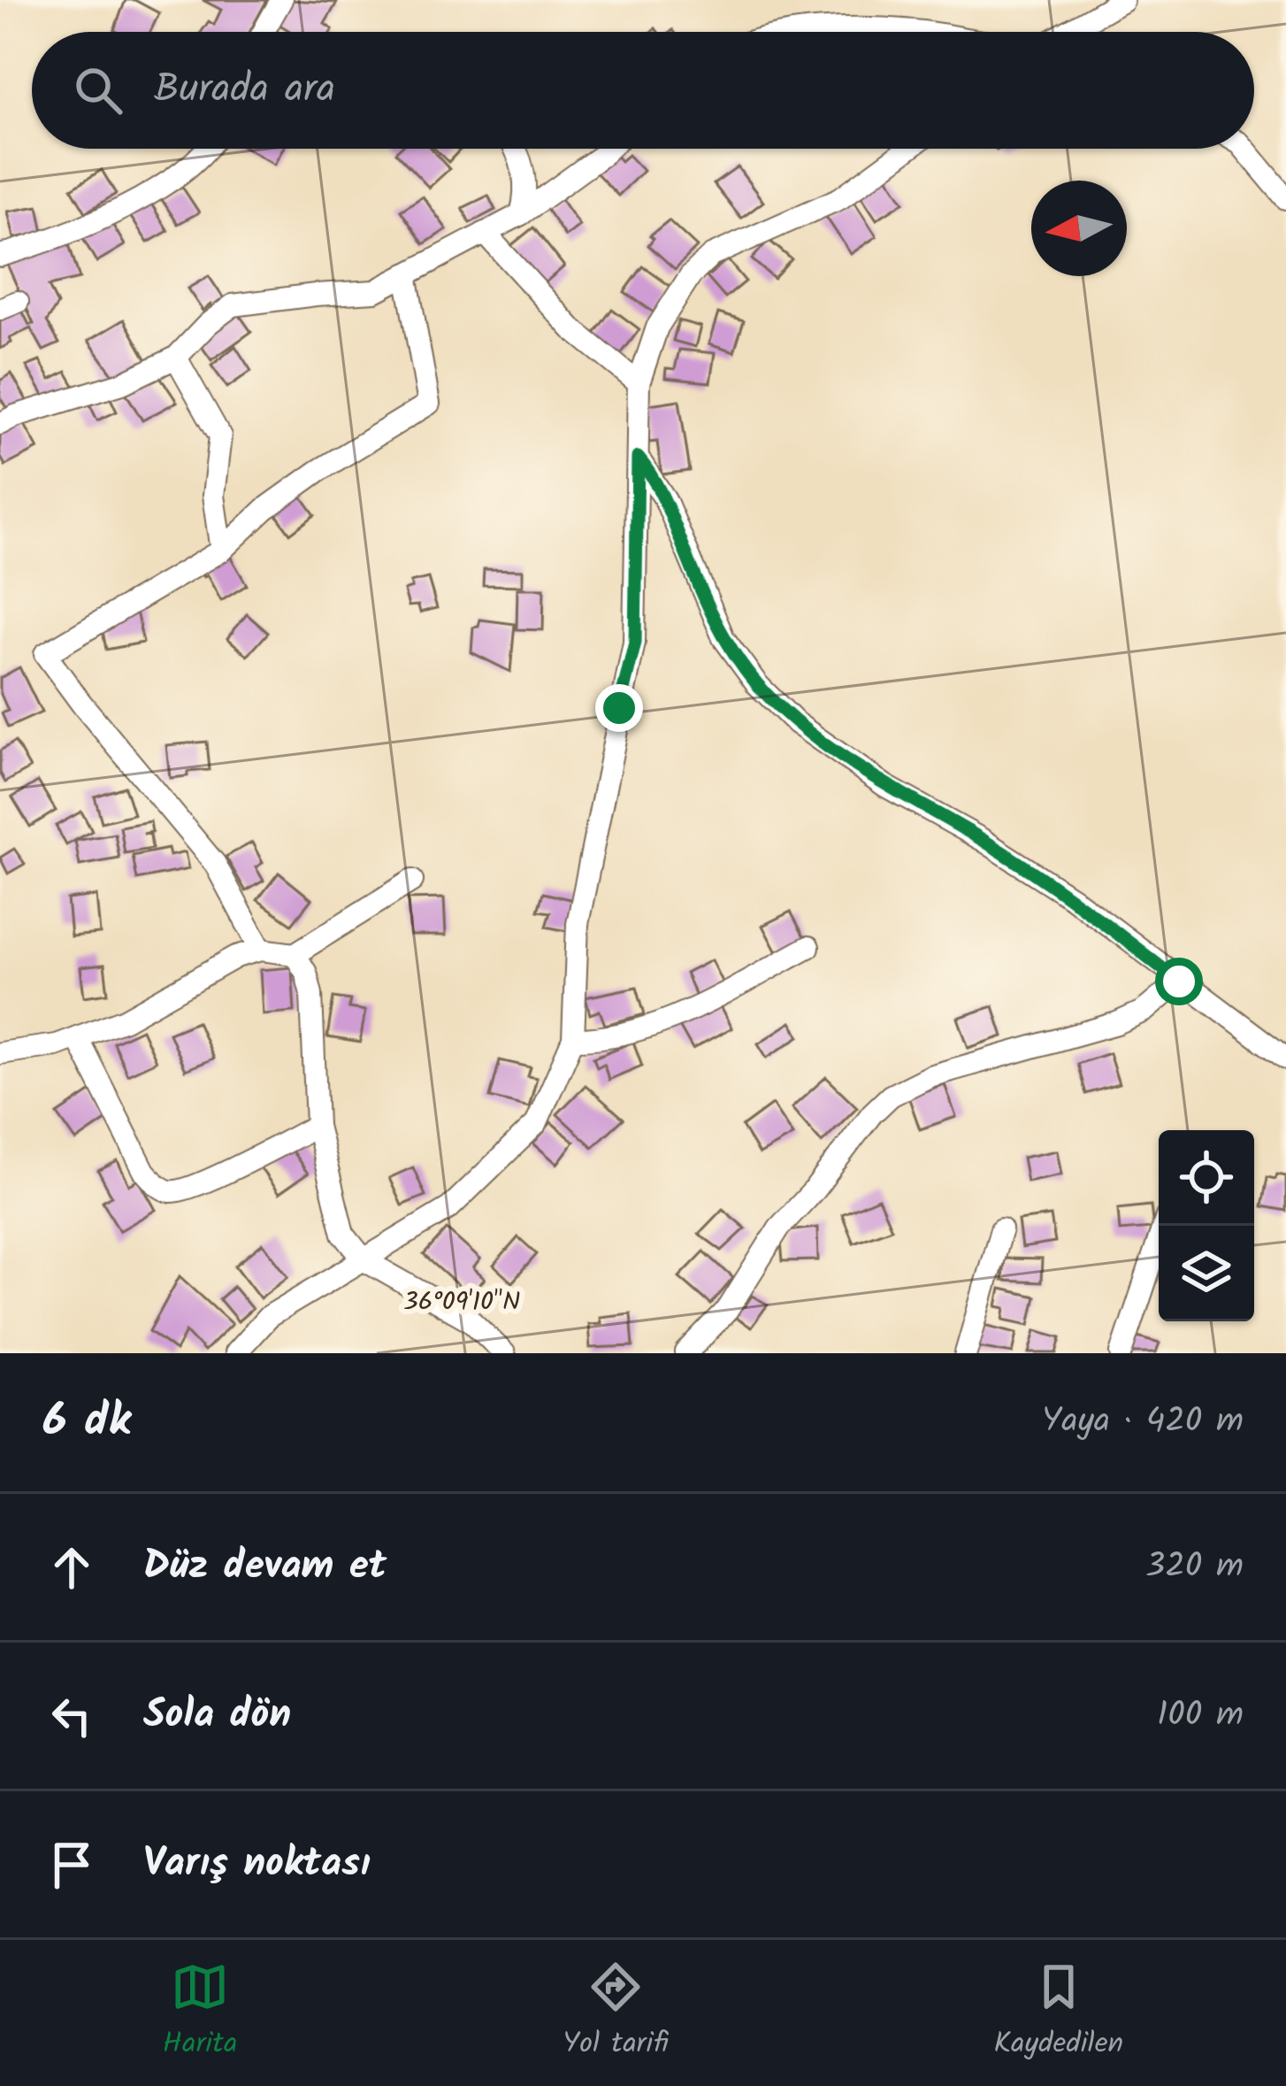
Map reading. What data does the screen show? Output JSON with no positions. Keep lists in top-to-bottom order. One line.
{"north":"left","page":{"search":"Burada ara","heading":["6 dk","Yaya · 420 m"],"list":[["Düz devam et","320 m"],["Sola dön","100 m"],"Varış noktası"],"nav":["Harita","Yol tarifi","Kaydedilen"]},"coordinates":["36°09'10\"N"]}
